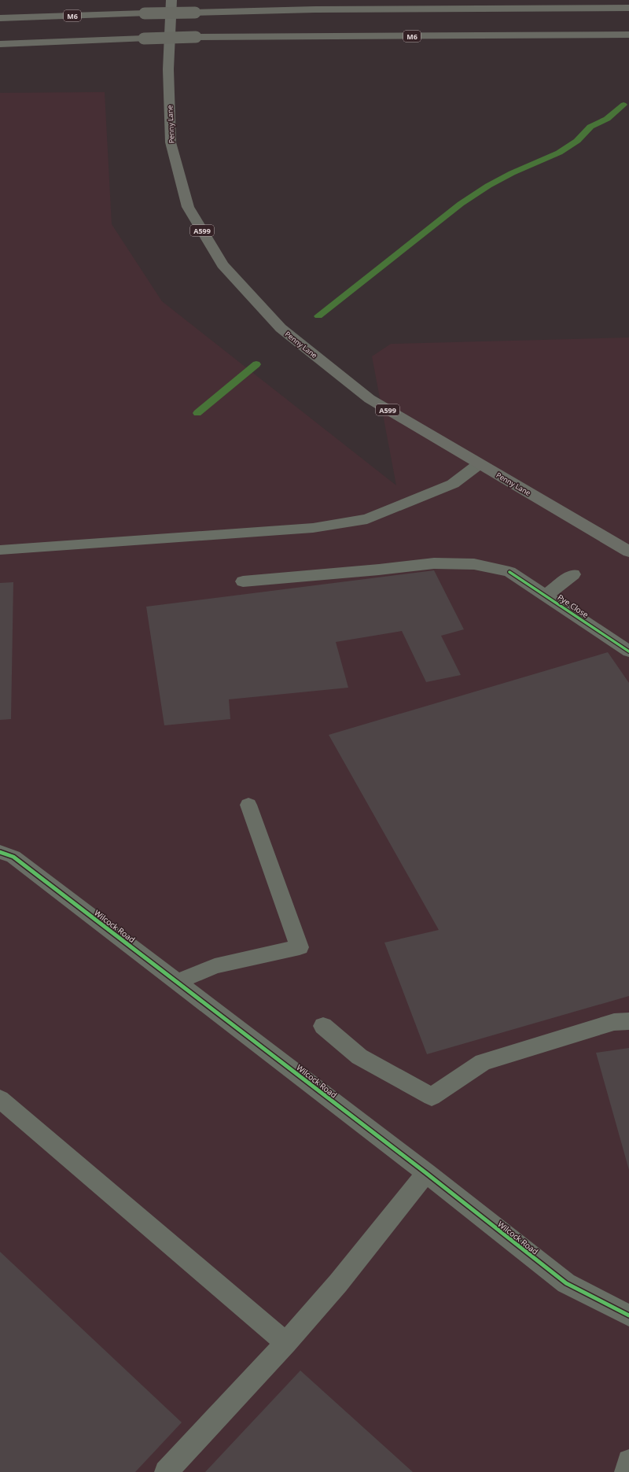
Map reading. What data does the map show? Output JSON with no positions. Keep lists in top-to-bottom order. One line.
{"streets":{"highway":["M6"],"main road":["Penny Lane","A599"],"street":["Pye Close","Wilcock Road"]}}
